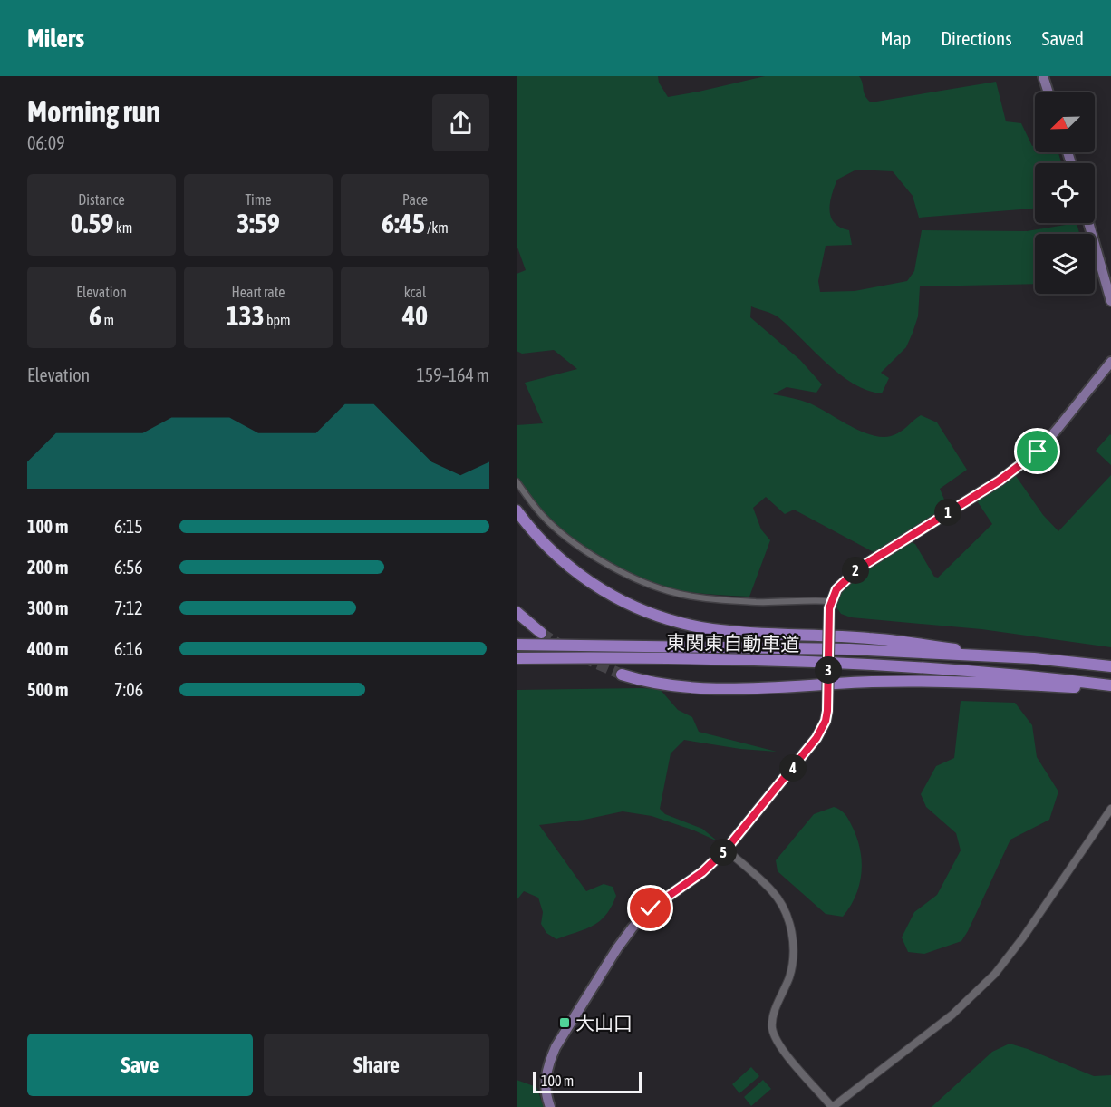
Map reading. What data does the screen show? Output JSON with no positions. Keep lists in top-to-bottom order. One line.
{"streets":{"highway":["東関東自動車道"]},"places":{"transit":["大山口"]},"scale_bar":"100 m","north":"bottom left","page":{"header":"Milers","nav":["Map","Directions","Saved"],"heading":["Morning run","06:09"],"stats":[["Distance","0.59 km"],["Time","3:59"],["Pace","6:45 /km"],["Elevation","6 m"],["Heart rate","133 bpm"],["kcal","40"]],"chart":["Elevation","159–164 m"],"pins":["1","2","3","4","5"],"list":[{"name":"100 m","note":"6:15"},{"name":"200 m","note":"6:56"},{"name":"300 m","note":"7:12"},{"name":"400 m","note":"6:16"},{"name":"500 m","note":"7:06"}],"buttons":["Save","Share"],"scale":"100 m"}}
